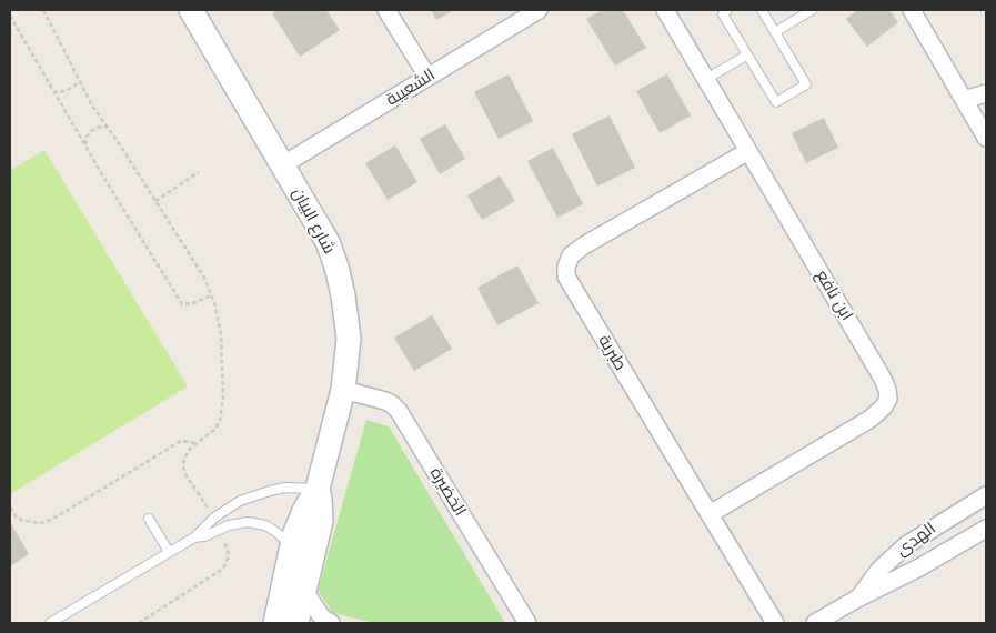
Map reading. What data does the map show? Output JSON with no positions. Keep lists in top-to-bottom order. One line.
{"streets":{"street":["الشعيبة","شارع البيان","ابن نافع","طبرية","الخضيرة","الهدى"]},"crossings":[["الشعيبة","شارع البيان"],["شارع البيان","الخضيرة"],["ابن نافع","طبرية"]]}
